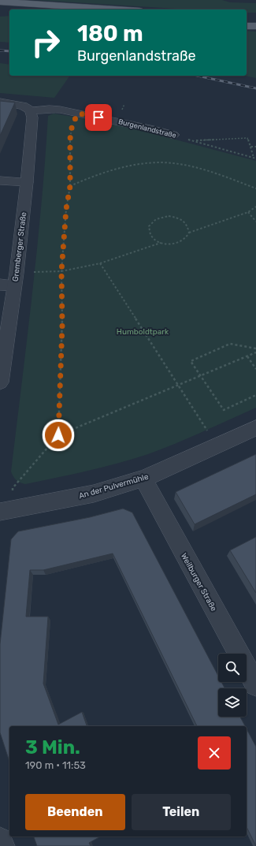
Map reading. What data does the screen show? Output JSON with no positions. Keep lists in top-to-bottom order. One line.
{"streets":{"street":["Burgenlandstraße","Gremberger Straße","An der Pulvermühle","Weilburger Straße"]},"crossings":[["Burgenlandstraße","Gremberger Straße"],["An der Pulvermühle","Weilburger Straße"]],"parks":["Humboldtpark"],"page":{"turn":["180 m","Burgenlandstraße"],"heading":["3 Min.","190 m · 11:53"],"buttons":["Beenden","Teilen"]}}
